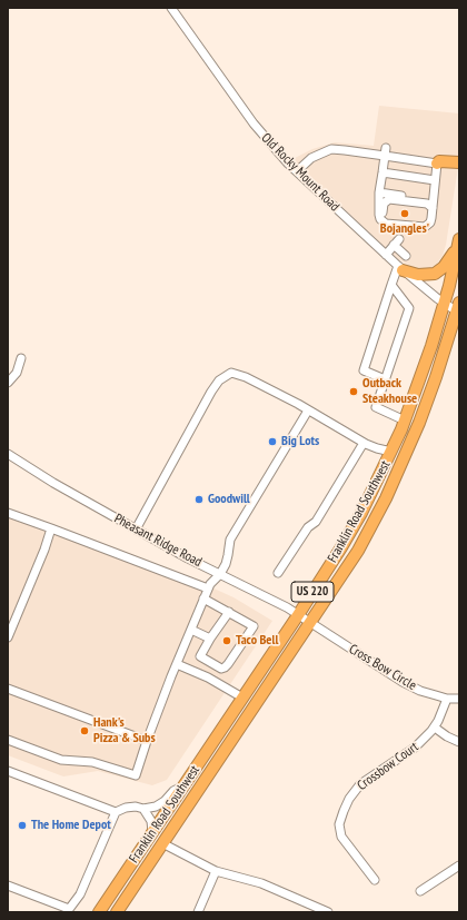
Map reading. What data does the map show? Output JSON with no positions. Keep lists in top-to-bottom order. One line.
{"streets":{"highway":["Franklin Road Southwest","US 220"],"street":["Old Rocky Mount Road","Pheasant Ridge Road","Cross Bow Circle","Crossbow Court"]},"crossings":[["Old Rocky Mount Road","Franklin Road Southwest"],["Franklin Road Southwest","Pheasant Ridge Road"],["Franklin Road Southwest","Cross Bow Circle"],["Pheasant Ridge Road","Cross Bow Circle"],["Cross Bow Circle","Crossbow Court"]],"places":["Bojangles'","Outback Steakhouse","Big Lots","Goodwill","Taco Bell","Hank's Pizza & Subs","The Home Depot"]}
